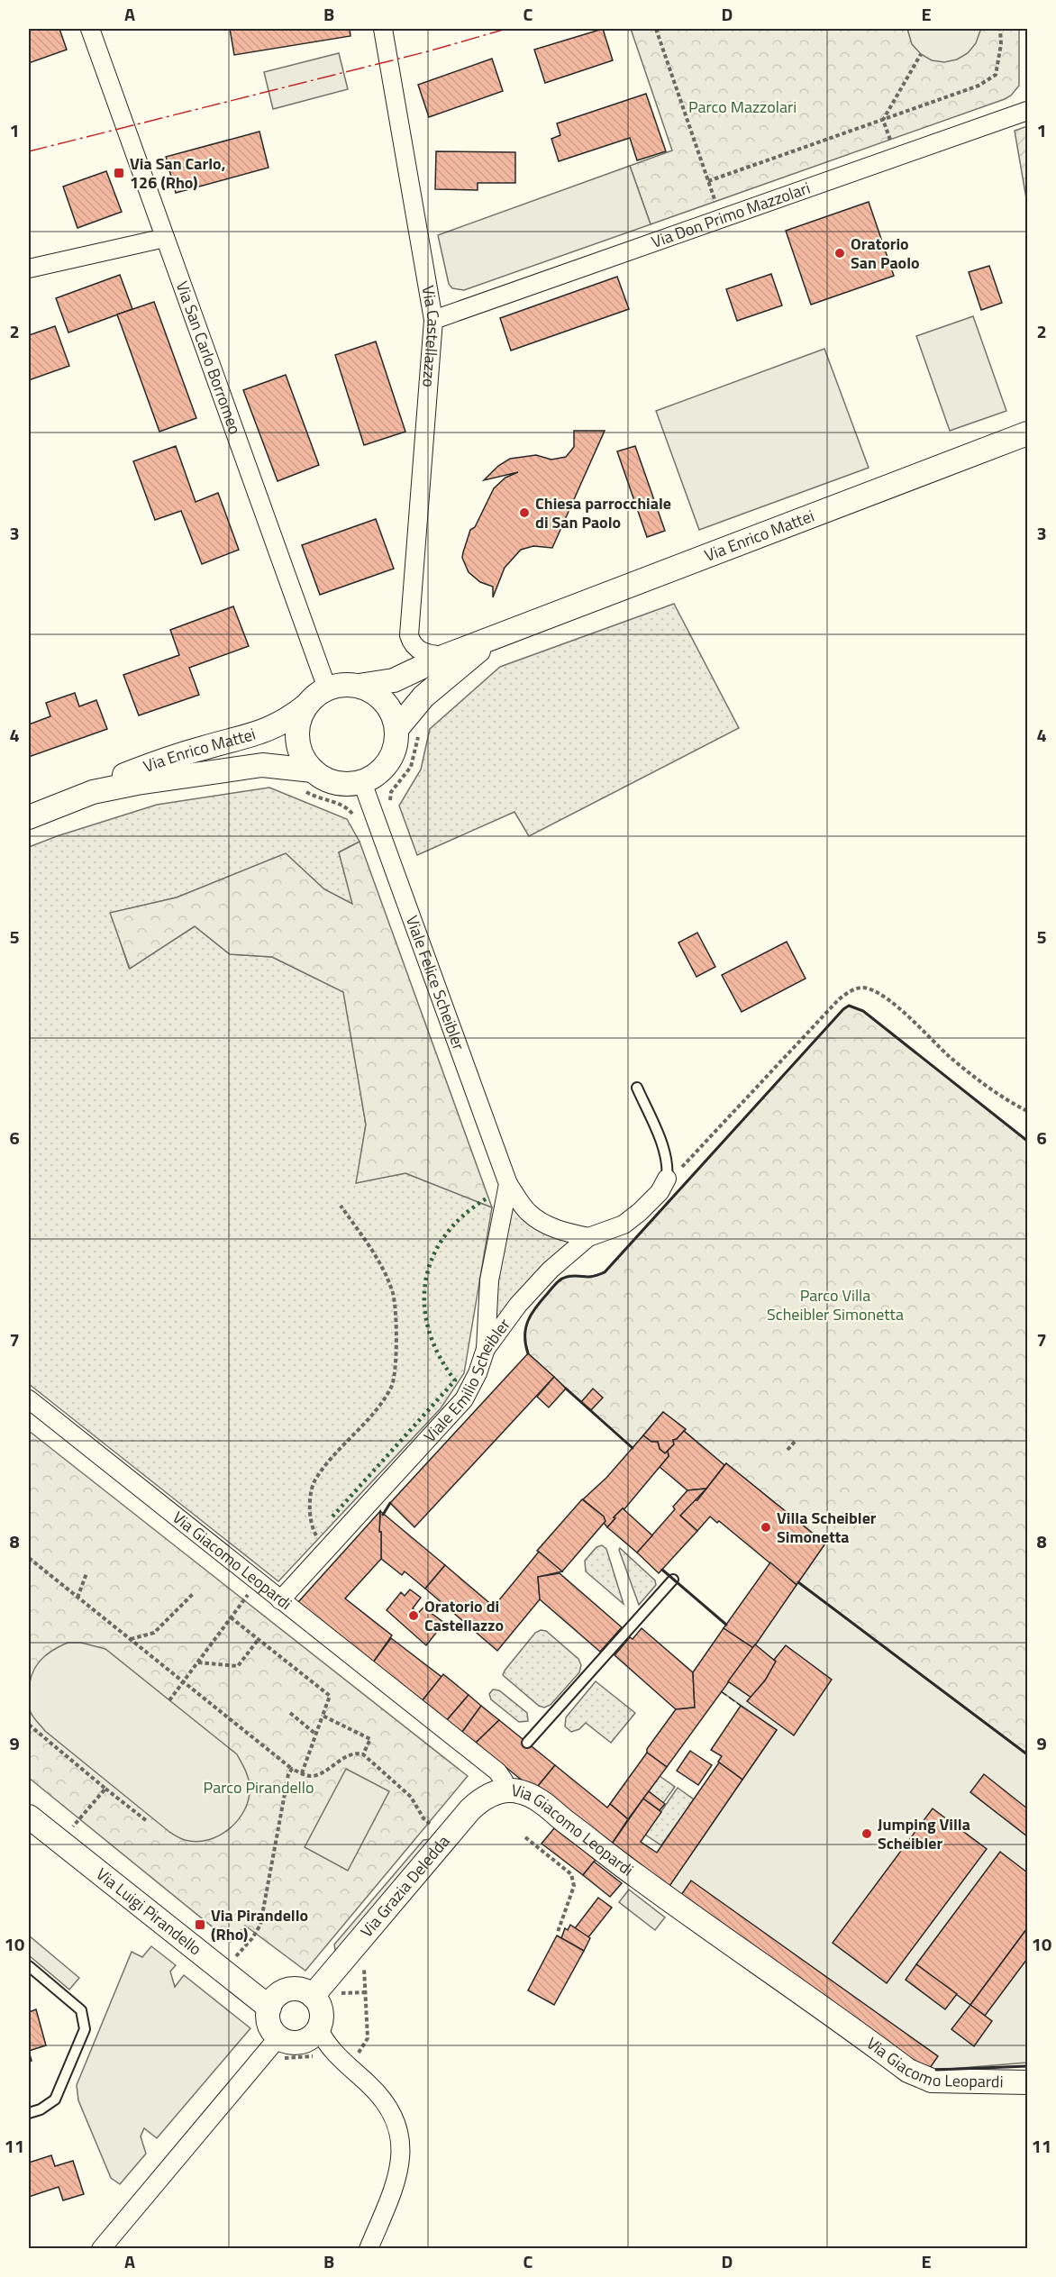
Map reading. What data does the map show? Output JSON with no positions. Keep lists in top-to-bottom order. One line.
{"streets":{"street":["Via Don Primo Mazzolari","Via Castellazzo","Via San Carlo Borromeo","Via Enrico Mattei","Viale Felice Scheibler","Viale Emilio Scheibler","Via Giacomo Leopardi","Via Grazia Deledda","Via Luigi Pirandello"]},"crossings":[["Via Don Primo Mazzolari","Via Castellazzo"],["Via Castellazzo","Via Enrico Mattei"],["Via San Carlo Borromeo","Via Enrico Mattei"],["Via San Carlo Borromeo","Viale Felice Scheibler"],["Via Enrico Mattei","Viale Felice Scheibler"],["Viale Felice Scheibler","Viale Emilio Scheibler"],["Viale Emilio Scheibler","Via Giacomo Leopardi"],["Via Giacomo Leopardi","Via Grazia Deledda"],["Via Grazia Deledda","Via Luigi Pirandello"]],"parks":["Parco Mazzolari","Parco Villa Scheibler Simonetta","Parco Pirandello"],"places":{"transit":["Via San Carlo, 126 (Rho)","Via Pirandello (Rho)"],"other":["Oratorio San Paolo","Chiesa parrocchiale di San Paolo","Villa Scheibler Simonetta","Oratorio di Castellazzo","Jumping Villa Scheibler"]},"grid":{"columns":["A","B","C","D","E"],"rows":["1","2","3","4","5","6","7","8","9","10","11"]}}
